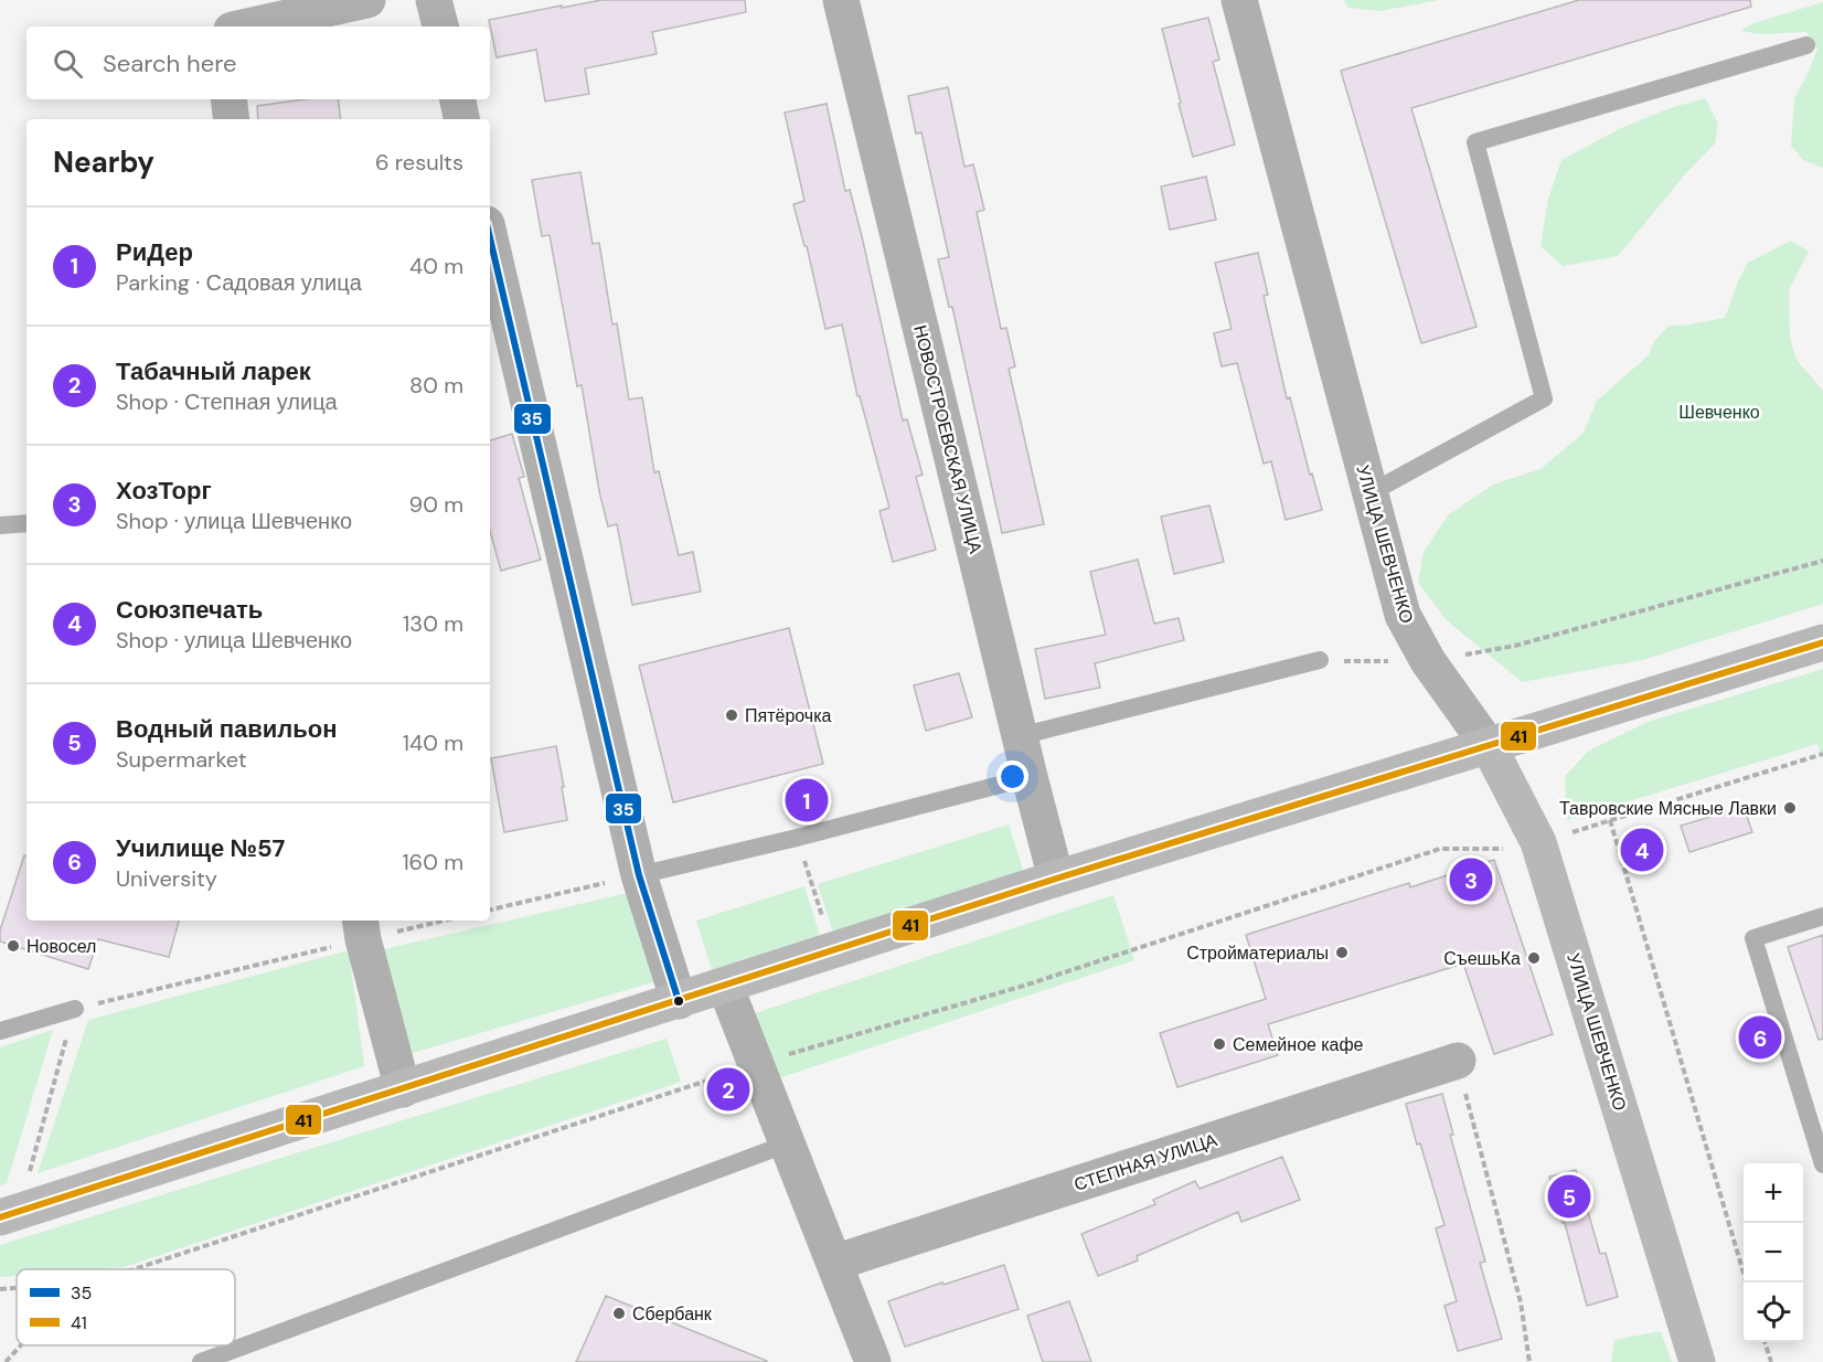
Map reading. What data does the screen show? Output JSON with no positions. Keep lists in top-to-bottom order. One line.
{"streets":{"street":["НОВОСТРОЕВСКАЯ УЛИЦА","УЛИЦА ШЕВЧЕНКО","СТЕПНАЯ УЛИЦА"]},"parks":["Шевченко"],"places":["Пятёрочка","Тавровские Мясные Лавки","Новосел","Стройматериалы","СъешьКа","Семейное кафе","Сбербанк"],"lines":["transit line 35","transit line 41"],"legend":["35","41"],"page":{"search":"Search here","heading":["Nearby","6 results"],"list":[{"mark":"1","name":"РиДер","note":"Parking · Садовая улица","value":"40 m"},{"mark":"2","name":"Табачный ларек","note":"Shop · Степная улица","value":"80 m"},{"mark":"3","name":"ХозТорг","note":"Shop · улица Шевченко","value":"90 m"},{"mark":"4","name":"Союзпечать","note":"Shop · улица Шевченко","value":"130 m"},{"mark":"5","name":"Водный павильон","note":"Supermarket","value":"140 m"},{"mark":"6","name":"Училище №57","note":"University","value":"160 m"}],"pins":["1","4","3","6","2","5"],"map_buttons":["+","−"]}}
